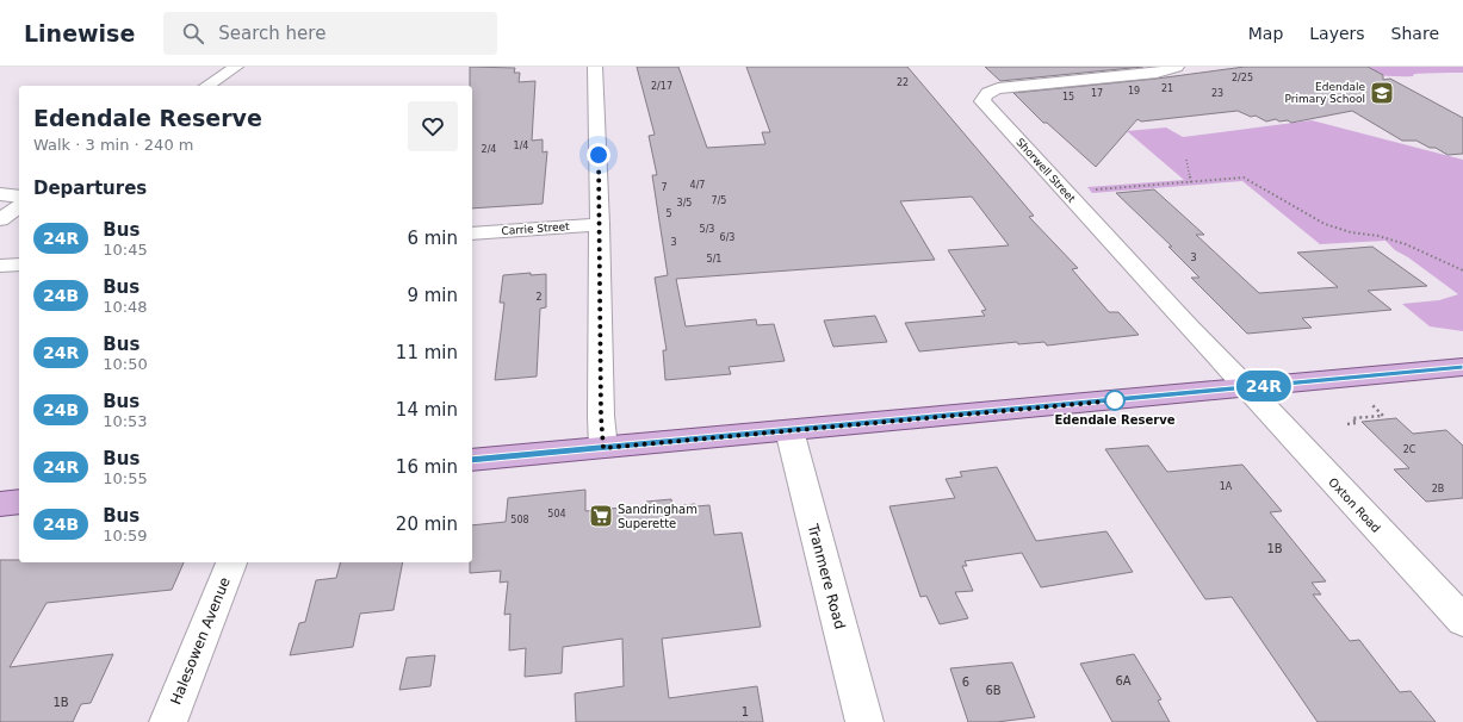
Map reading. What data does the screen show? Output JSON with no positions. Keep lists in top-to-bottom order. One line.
{"streets":{"street":["Shorwell Street","Carrie Street","Oxton Road","Tranmere Road","Halesowen Avenue"]},"crossings":[["Shorwell Street","Oxton Road"]],"places":{"school or university":["Edendale Primary School"],"other":["Edendale Reserve"],"supermarket":["Sandringham Superette"]},"lines":["bus line 24R"],"house_numbers":["2/25","22","2/17","21","19","17","23","15","1/4","2/4","4/7","7","7/5","3/5","5","5/3","6/3","3","3","5/1","2","2C","1A","2B","504","508","1B","6A","6","6B","1B","1"],"page":{"header":"Linewise","search":"Search here","nav":["Map","Layers","Share"],"on_map":"24R","heading":[["Edendale Reserve","Walk · 3 min · 240 m"],"Departures"],"list":[{"mark":"24R","name":"Bus","note":"10:45","value":"6 min"},{"mark":"24B","name":"Bus","note":"10:48","value":"9 min"},{"mark":"24R","name":"Bus","note":"10:50","value":"11 min"},{"mark":"24B","name":"Bus","note":"10:53","value":"14 min"},{"mark":"24R","name":"Bus","note":"10:55","value":"16 min"},{"mark":"24B","name":"Bus","note":"10:59","value":"20 min"}]}}
